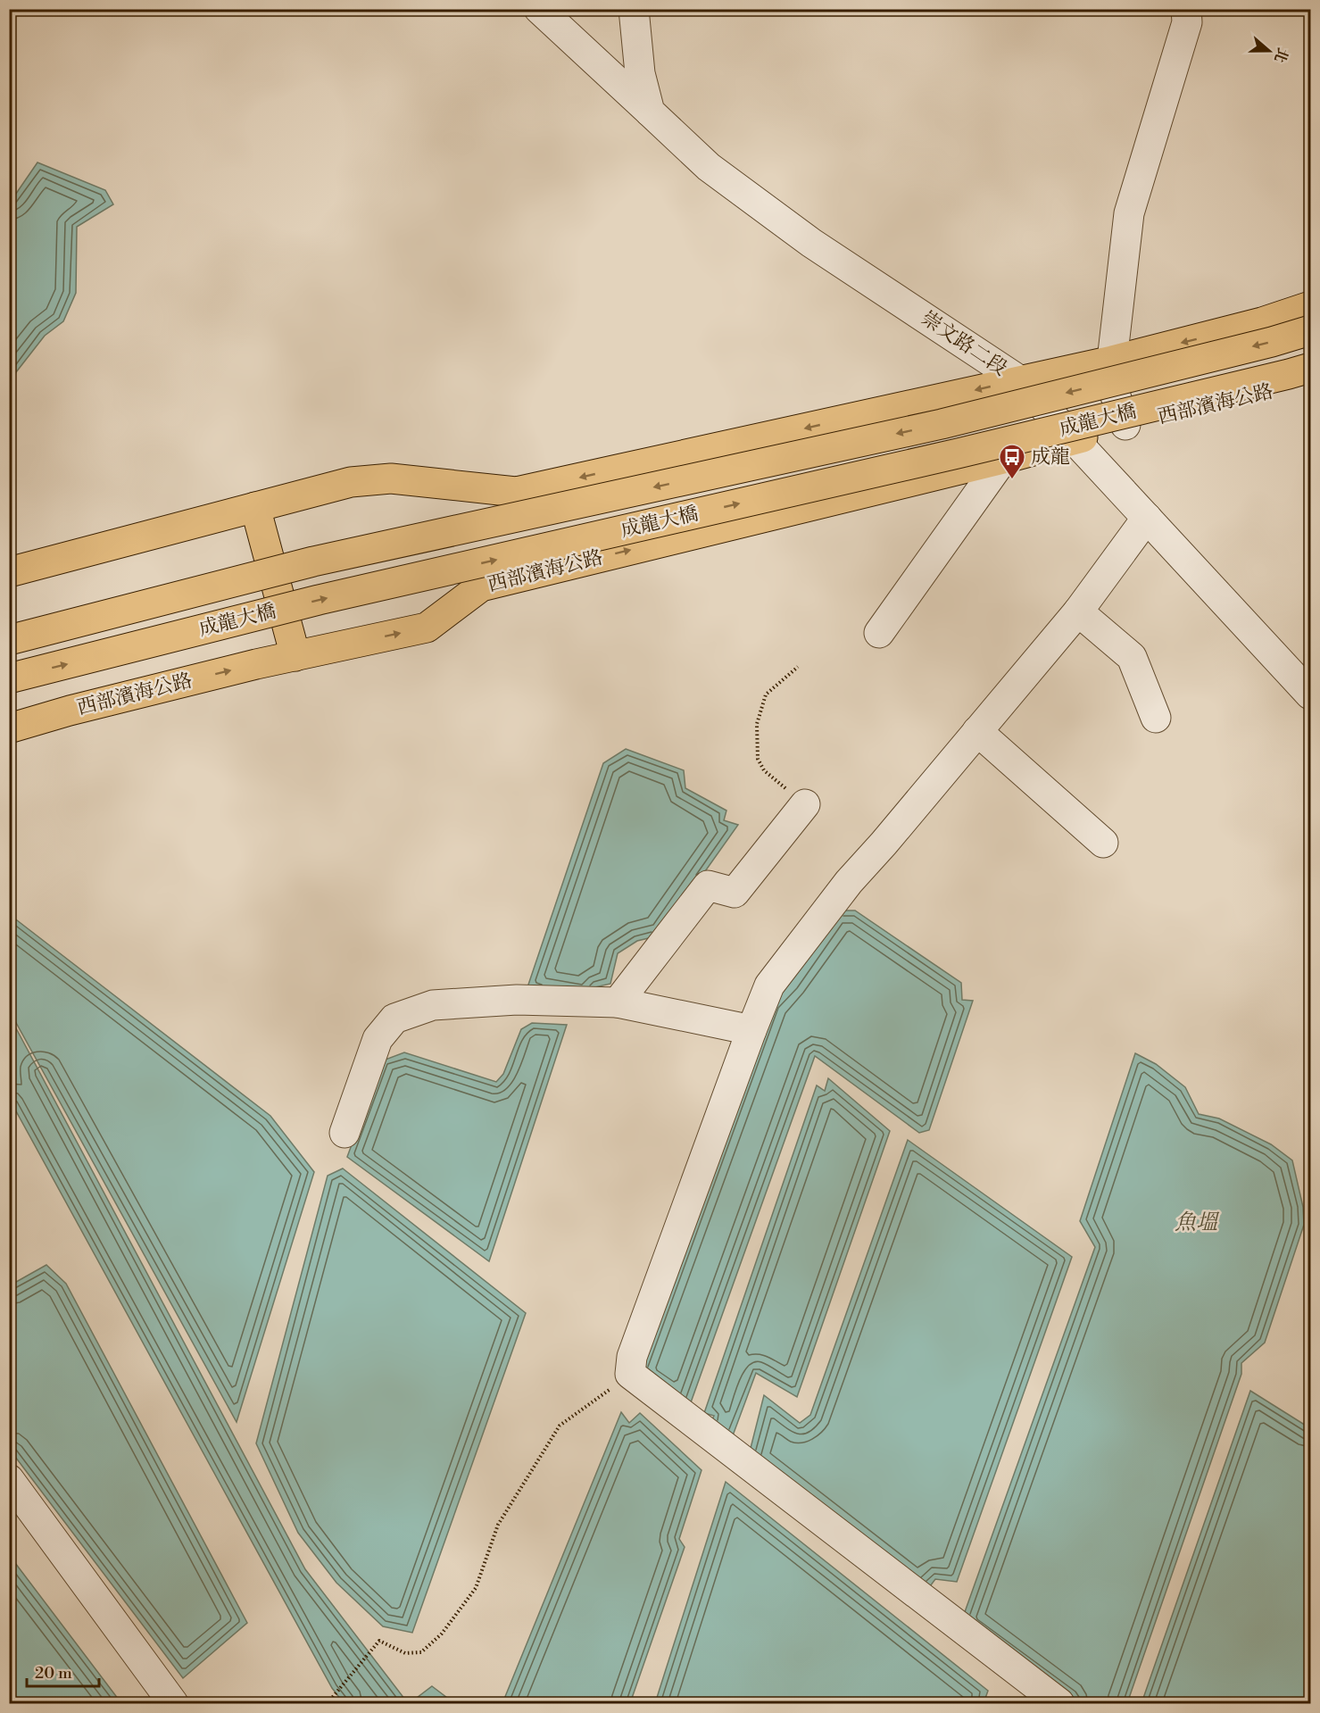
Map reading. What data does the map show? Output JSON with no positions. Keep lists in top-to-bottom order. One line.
{"streets":{"main road":["西部濱海公路","成龍大橋"],"street":["崇文路二段"]},"crossings":[["崇文路二段","西部濱海公路"]],"water":["魚塭"],"places":{"bus stop":["成龍"]},"scale_bar":"20 m","north":"right"}
